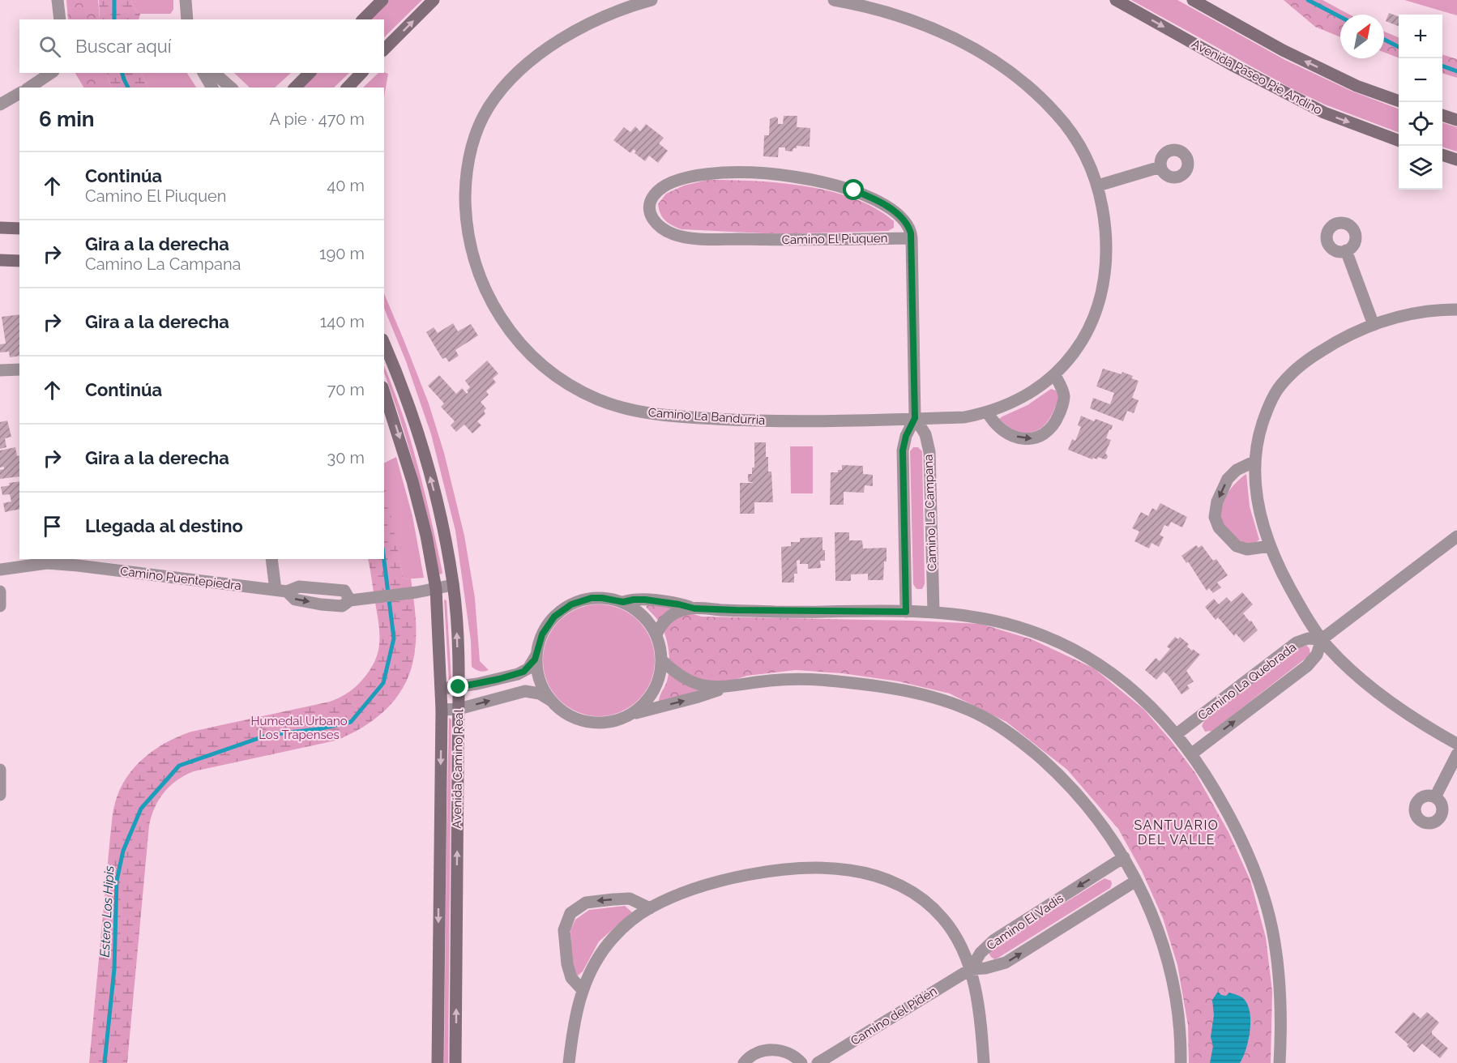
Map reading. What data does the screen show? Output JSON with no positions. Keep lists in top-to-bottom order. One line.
{"streets":{"main road":["Avenida Paseo Pie Andino","Avenida Camino Real"],"street":["Camino El Piuquen","Camino La Bandurria","Camino La Campana","Camino Puentepiedra","Camino La Quebrada","Camino El Vadis","Camino del Pidén"]},"crossings":[["Camino El Piuquen","Camino La Campana"],["Camino La Bandurria","Camino La Campana"],["Camino Puentepiedra","Avenida Camino Real"],["Camino El Vadis","Camino del Pidén"]],"districts":["SANTUARIO DEL VALLE"],"water":["Estero Los Hipis"],"parks":["Humedal Urbano Los Trapenses"],"north":"top right","page":{"map_buttons":["+","−"],"search":"Buscar aquí","heading":["6 min","A pie · 470 m"],"list":[["Continúa","Camino El Piuquen","40 m"],["Gira a la derecha","Camino La Campana","190 m"],["Gira a la derecha","140 m"],["Continúa","70 m"],["Gira a la derecha","30 m"],"Llegada al destino"]}}
